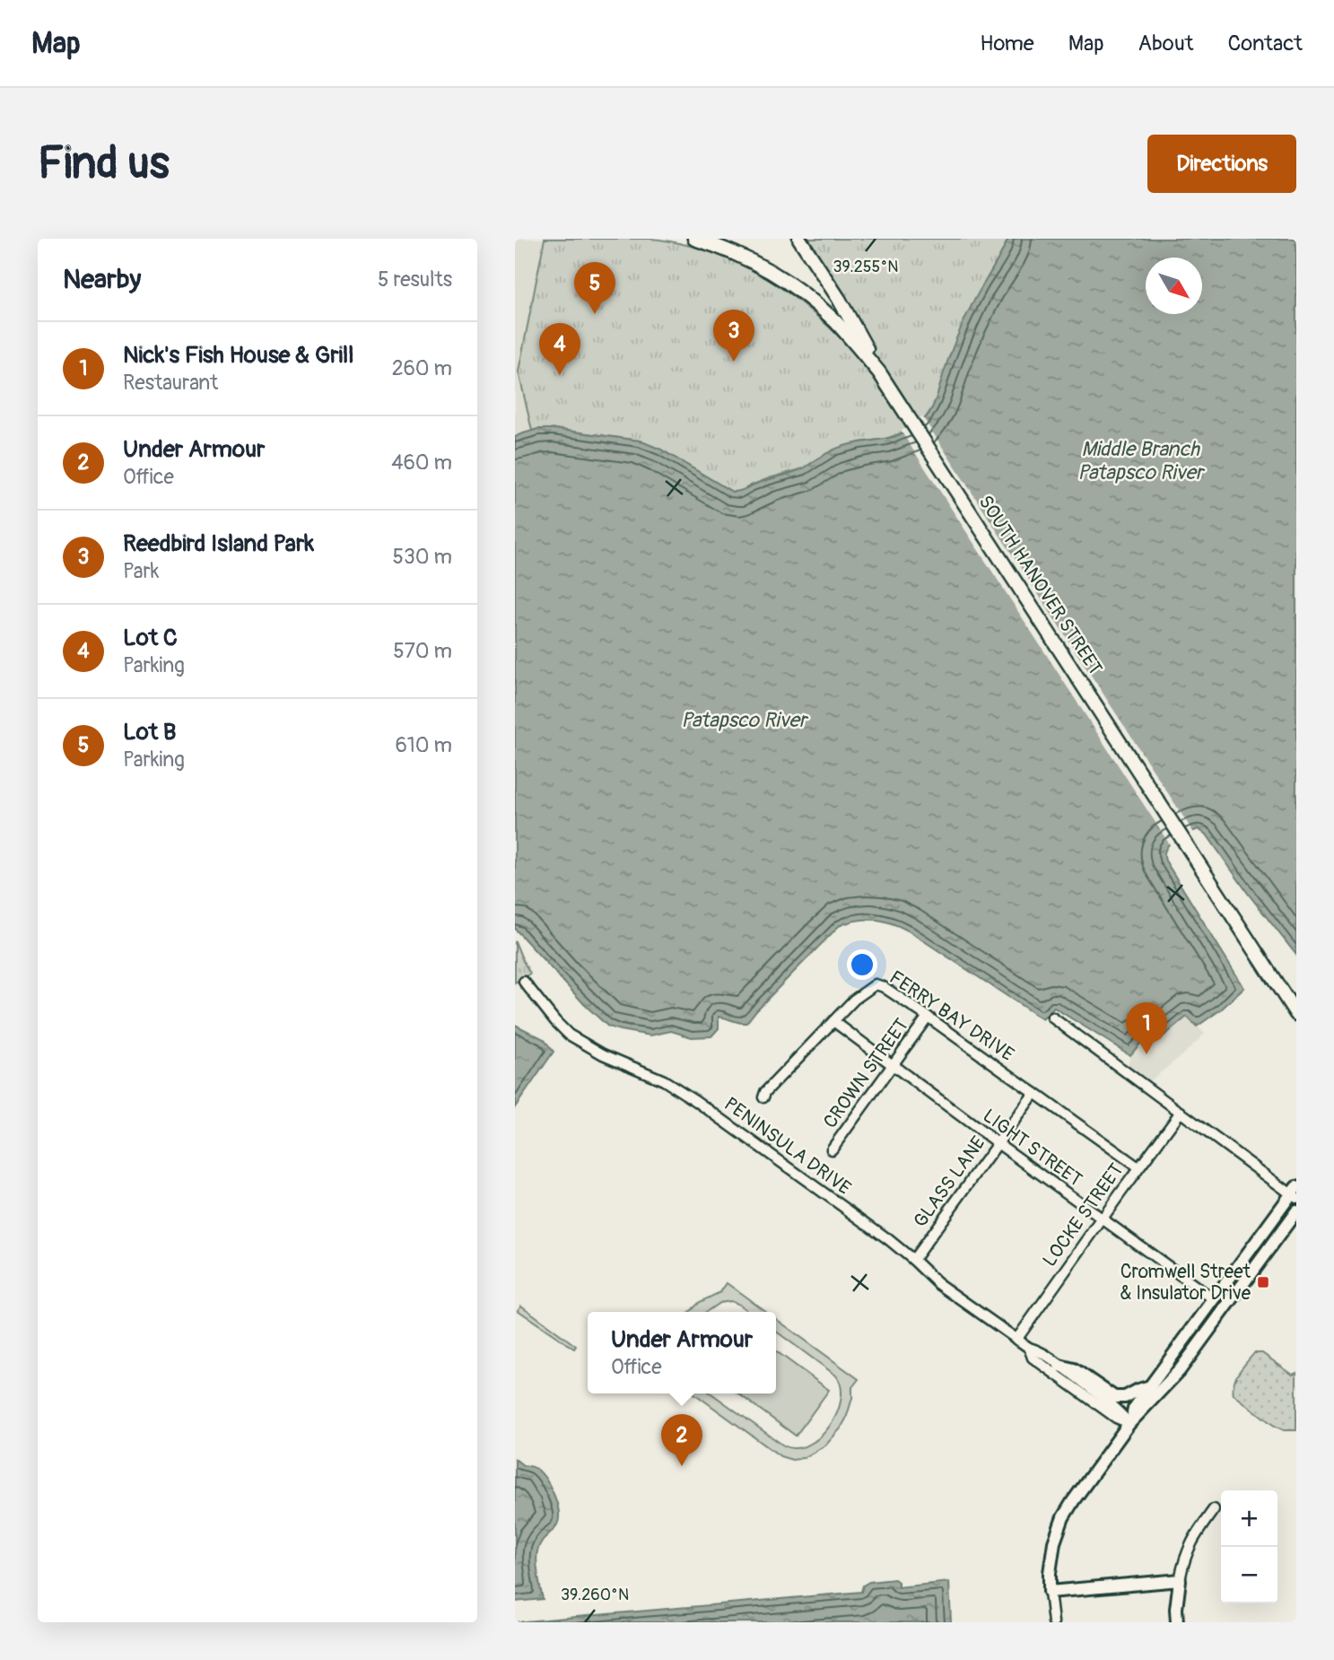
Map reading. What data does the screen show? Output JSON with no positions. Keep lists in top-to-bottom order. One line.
{"streets":{"main road":["SOUTH HANOVER STREET"],"street":["FERRY BAY DRIVE","CROWN STREET","PENINSULA DRIVE","LIGHT STREET","GLASS LANE","LOCKE STREET"]},"crossings":[["FERRY BAY DRIVE","CROWN STREET"],["FERRY BAY DRIVE","LIGHT STREET"],["FERRY BAY DRIVE","GLASS LANE"],["FERRY BAY DRIVE","LOCKE STREET"],["CROWN STREET","LIGHT STREET"],["PENINSULA DRIVE","GLASS LANE"],["PENINSULA DRIVE","LOCKE STREET"],["LIGHT STREET","GLASS LANE"],["LIGHT STREET","LOCKE STREET"]],"water":["Middle Branch Patapsco River","Patapsco River"],"places":{"transit":["Cromwell Street & Insulator Drive"]},"north":"bottom right","page":{"header":"Map","nav":["Home","Map","About","Contact"],"buttons":"Directions","title":"Find us","heading":["Nearby","5 results"],"pins":["5","3","4","1","2"],"list":[{"mark":"1","name":"Nick's Fish House & Grill","note":"Restaurant","value":"260 m"},{"mark":"2","name":"Under Armour","note":"Office","value":"460 m"},{"mark":"3","name":"Reedbird Island Park","note":"Park","value":"530 m"},{"mark":"4","name":"Lot C","note":"Parking","value":"570 m"},{"mark":"5","name":"Lot B","note":"Parking","value":"610 m"}],"popup":["Under Armour","Office"],"map_buttons":["+","−"]},"coordinates":["39.255°N","39.260°N"]}
